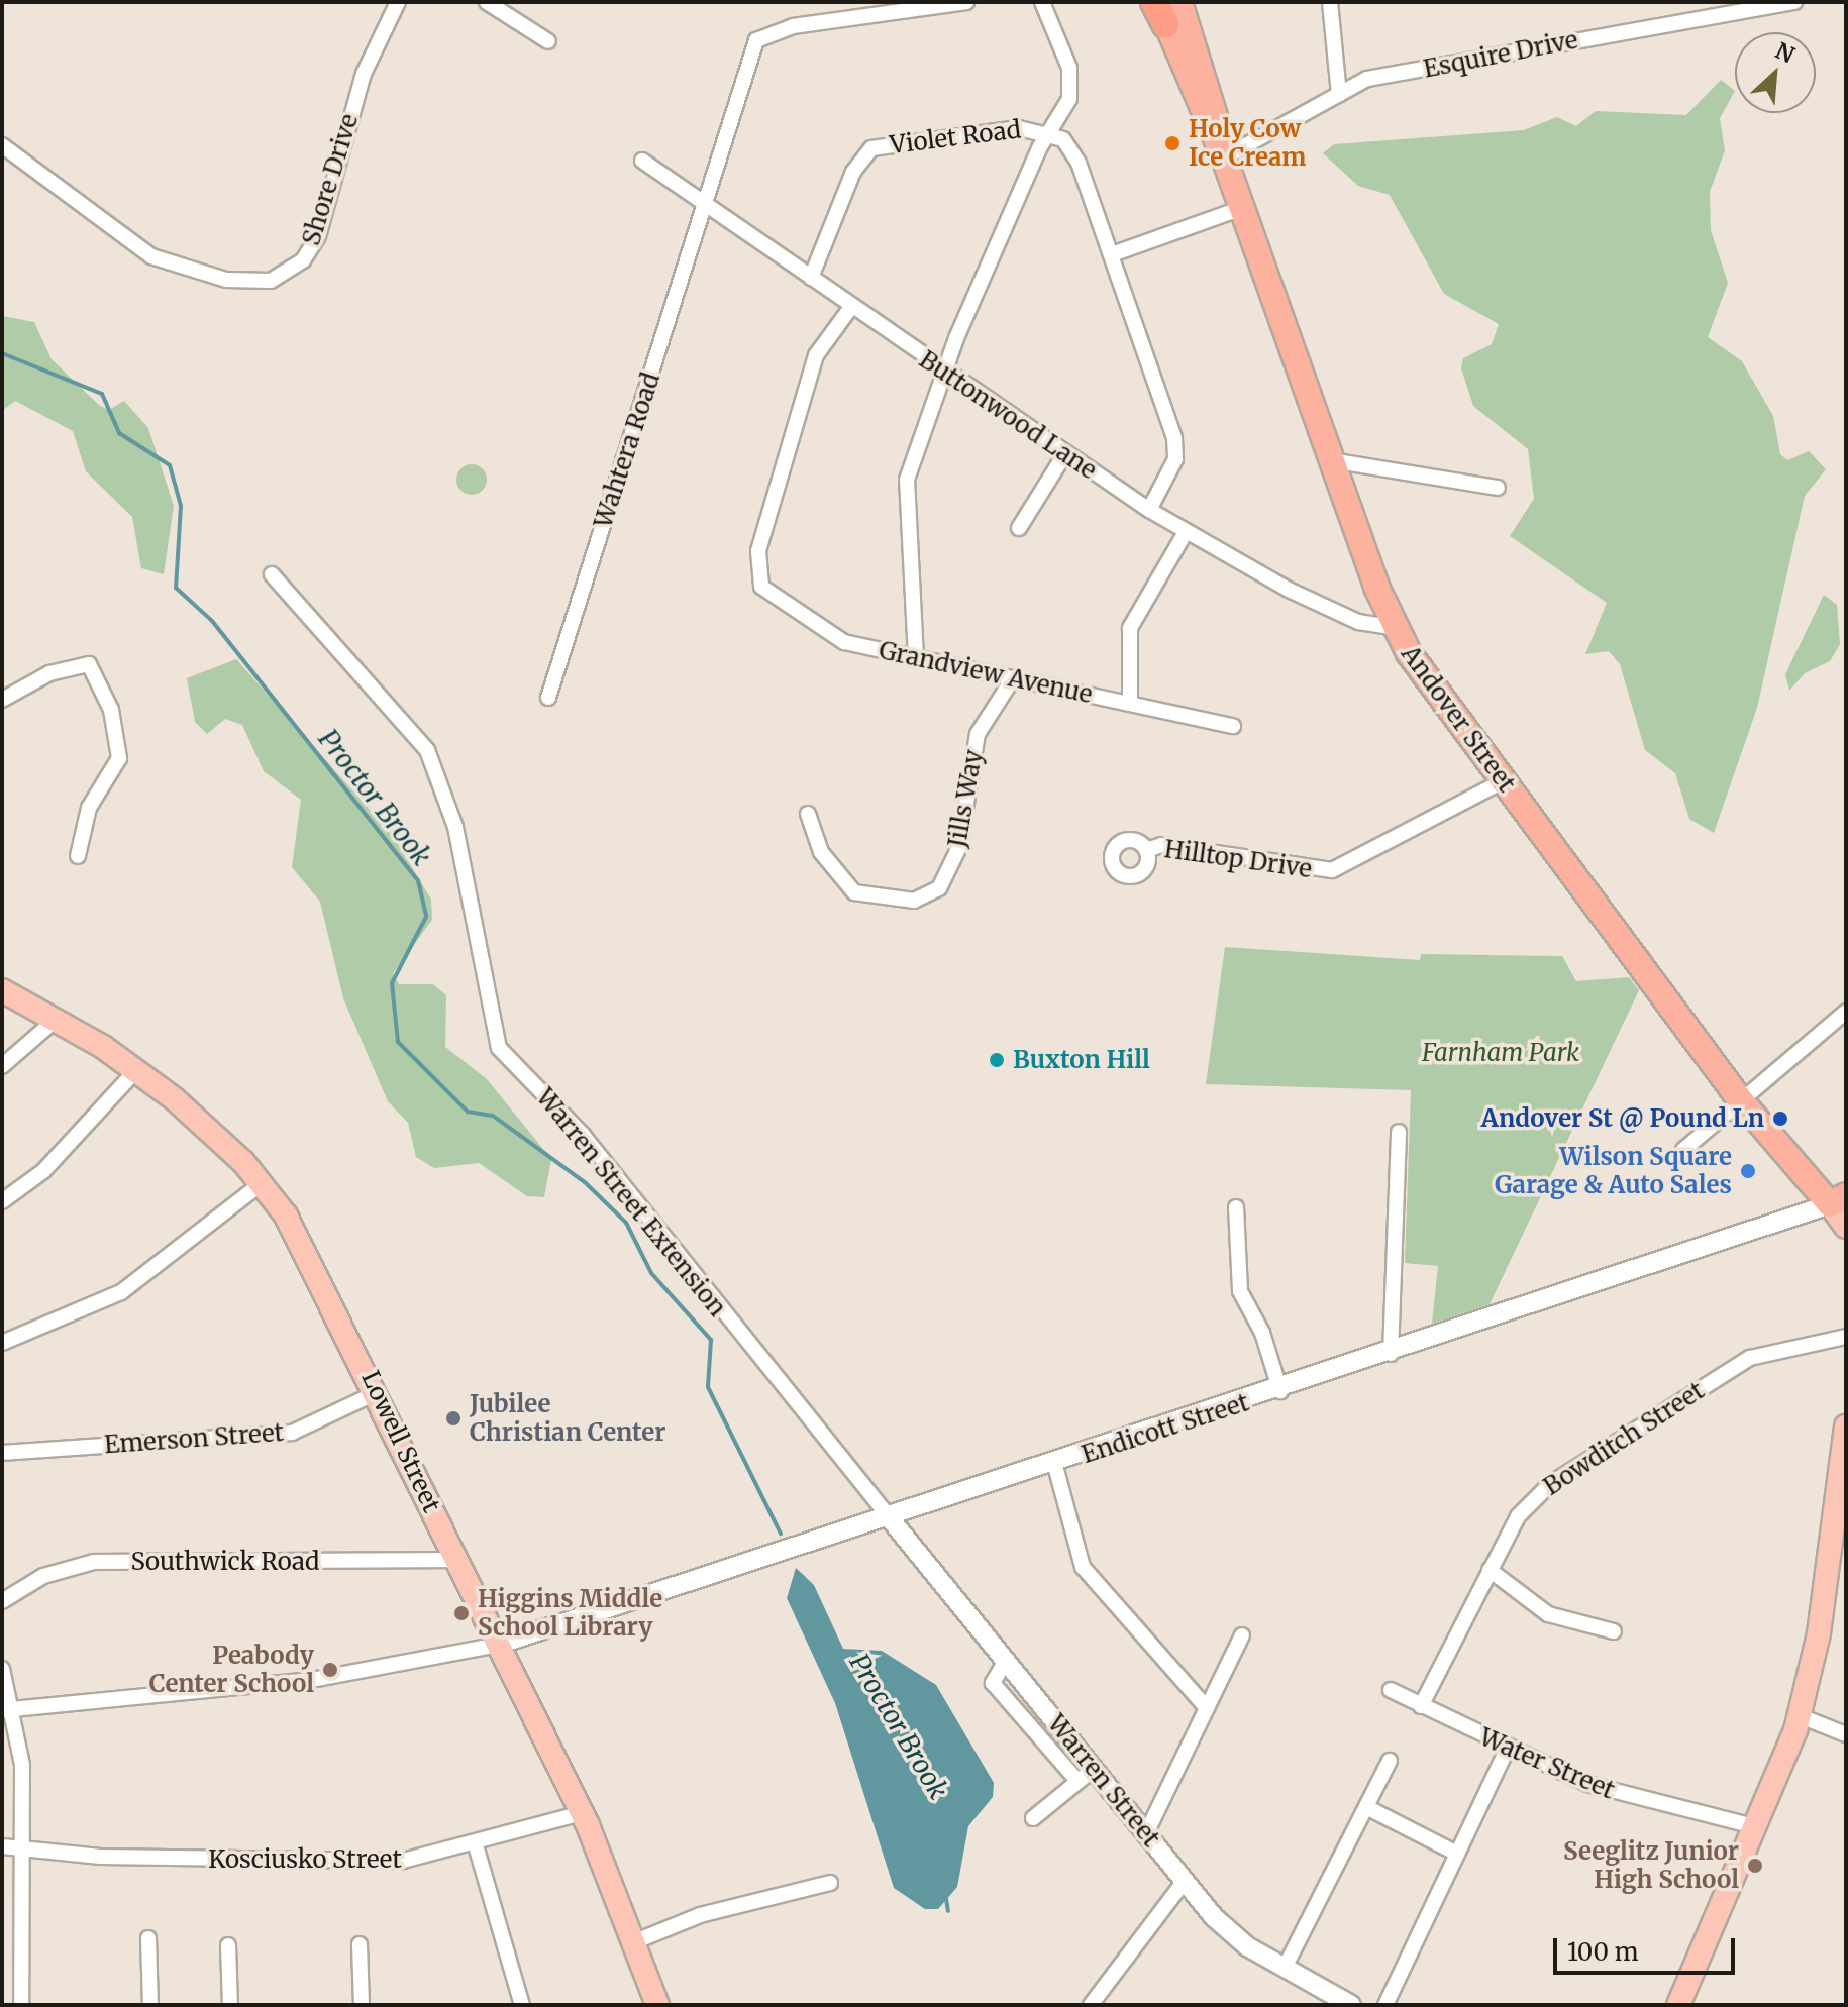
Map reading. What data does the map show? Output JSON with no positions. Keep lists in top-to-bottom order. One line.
{"streets":{"highway":["Andover Street"],"main road":["Lowell Street"],"street":["Esquire Drive","Violet Road","Shore Drive","Buttonwood Lane","Wahtera Road","Grandview Avenue","Jills Way","Hilltop Drive","Warren Street Extension","Endicott Street","Emerson Street","Bowditch Street","Southwick Road","Water Street","Warren Street","Kosciusko Street"]},"crossings":[["Esquire Drive","Andover Street"],["Violet Road","Buttonwood Lane"],["Buttonwood Lane","Wahtera Road"],["Buttonwood Lane","Grandview Avenue"],["Buttonwood Lane","Andover Street"],["Grandview Avenue","Jills Way"],["Andover Street","Hilltop Drive"],["Andover Street","Endicott Street"],["Warren Street Extension","Endicott Street"],["Warren Street Extension","Warren Street"],["Endicott Street","Lowell Street"],["Endicott Street","Warren Street"],["Emerson Street","Lowell Street"],["Bowditch Street","Water Street"],["Lowell Street","Southwick Road"],["Lowell Street","Kosciusko Street"]],"water":["Proctor Brook"],"parks":["Farnham Park"],"places":["Holy Cow Ice Cream","Buxton Hill","Andover St @ Pound Ln","Wilson Square Garage & Auto Sales","Jubilee Christian Center","Higgins Middle School Library","Peabody Center School","Seeglitz Junior High School"],"scale_bar":"100 m","north":"top right"}
